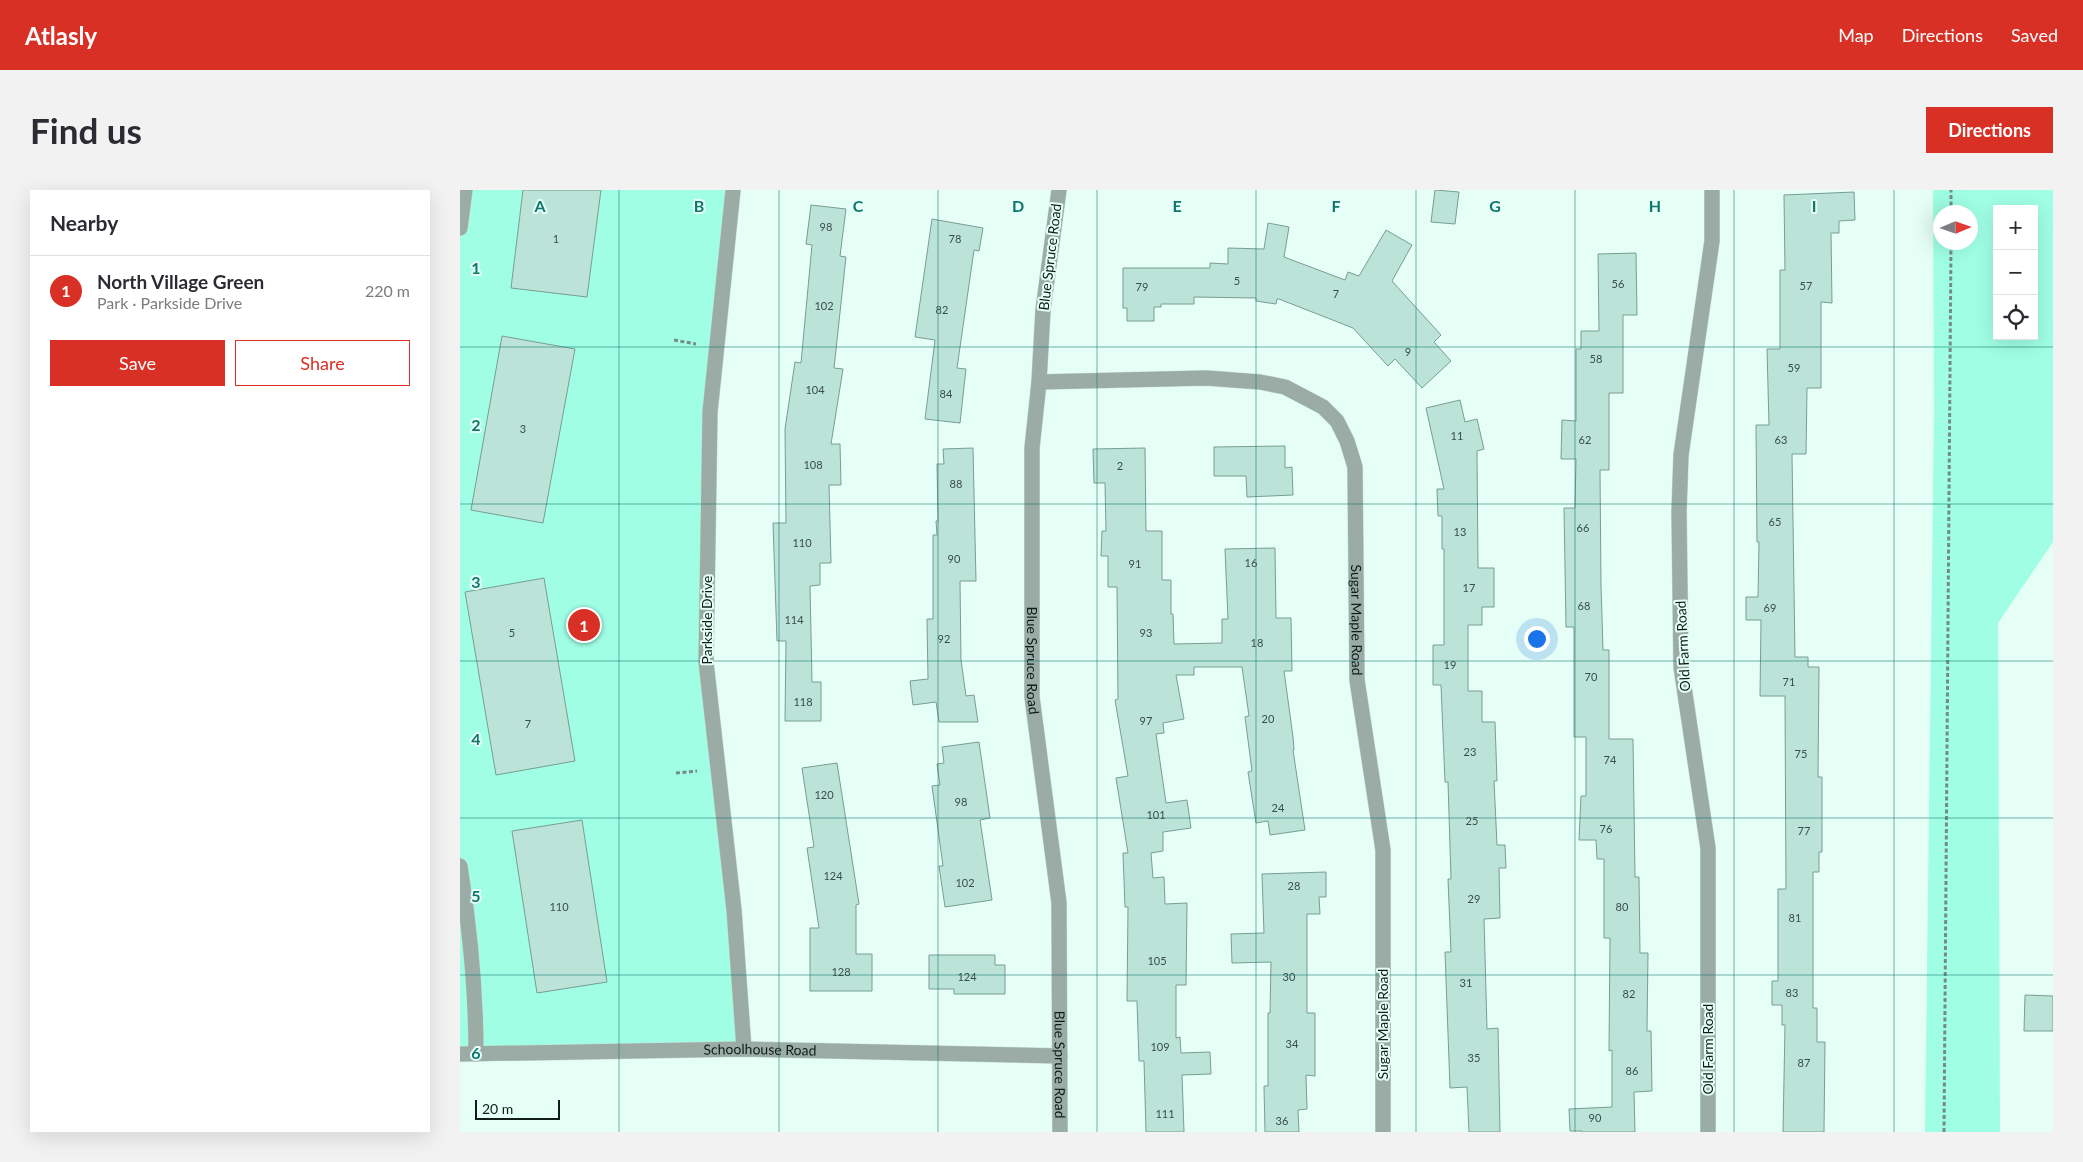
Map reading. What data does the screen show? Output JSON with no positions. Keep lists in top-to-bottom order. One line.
{"streets":{"street":["Blue Spruce Road","Parkside Drive","Sugar Maple Road","Old Farm Road","Schoolhouse Road"]},"crossings":[["Blue Spruce Road","Sugar Maple Road"],["Blue Spruce Road","Schoolhouse Road"],["Parkside Drive","Schoolhouse Road"]],"house_numbers":["98","1","78","5","56","57","79","7","102","82","9","58","59","104","84","3","11","62","63","108","2","88","65","66","13","110","90","16","91","17","68","69","114","5","93","92","18","19","70","71","118","20","97","7","23","75","74","120","98","24","101","25","76","77","124","102","28","29","110","80","81","105","128","124","30","31","83","82","34","109","35","87","86","111","90","36"],"scale_bar":"20 m","north":"right","page":{"header":"Atlasly","nav":["Map","Directions","Saved"],"buttons":["Directions",["Save","Share"]],"title":"Find us","heading":"Nearby","map_buttons":["+","−"],"list":[{"mark":"1","name":"North Village Green","note":"Park · Parkside Drive","value":"220 m"}],"pins":"1","scale":"20 m"},"grid":{"columns":["A","B","C","D","E","F","G","H","I"],"rows":["1","2","3","4","5","6"]}}
